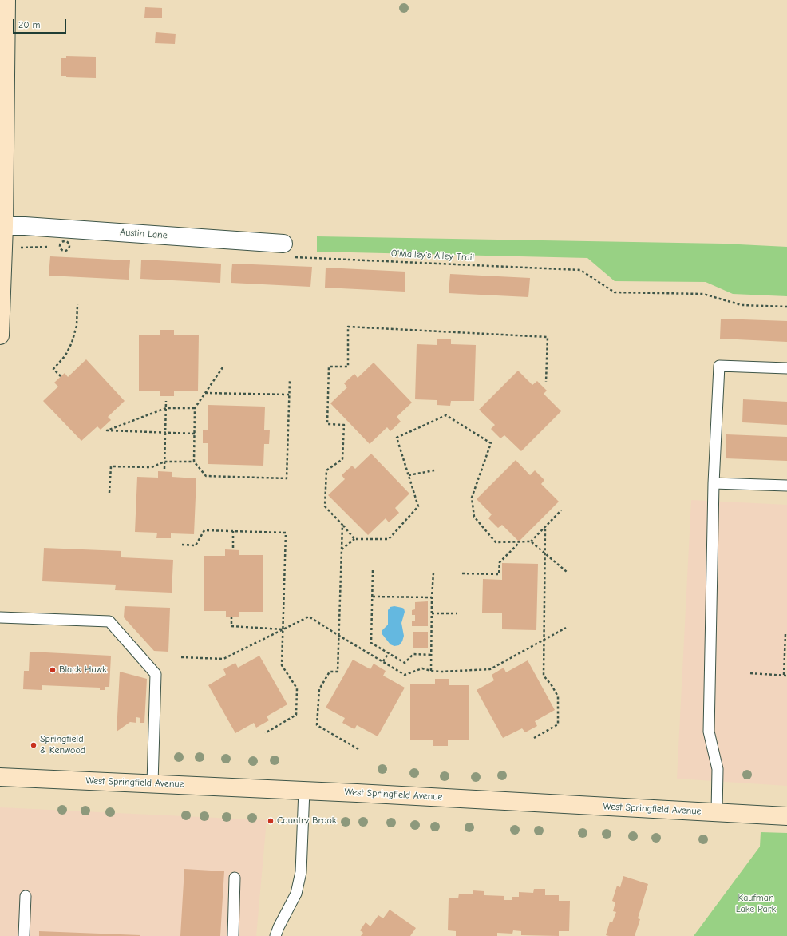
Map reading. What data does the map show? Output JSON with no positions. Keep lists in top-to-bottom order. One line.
{"streets":{"main road":["West Springfield Avenue"],"street":["Austin Lane"],"path":["O'Malley's Alley Trail"]},"crossings":[["Austin Lane","O'Malley's Alley Trail"]],"parks":["Kaufman Lake Park"],"places":["Black Hawk","Springfield & Kenwood","Country Brook"],"scale_bar":"20 m"}
